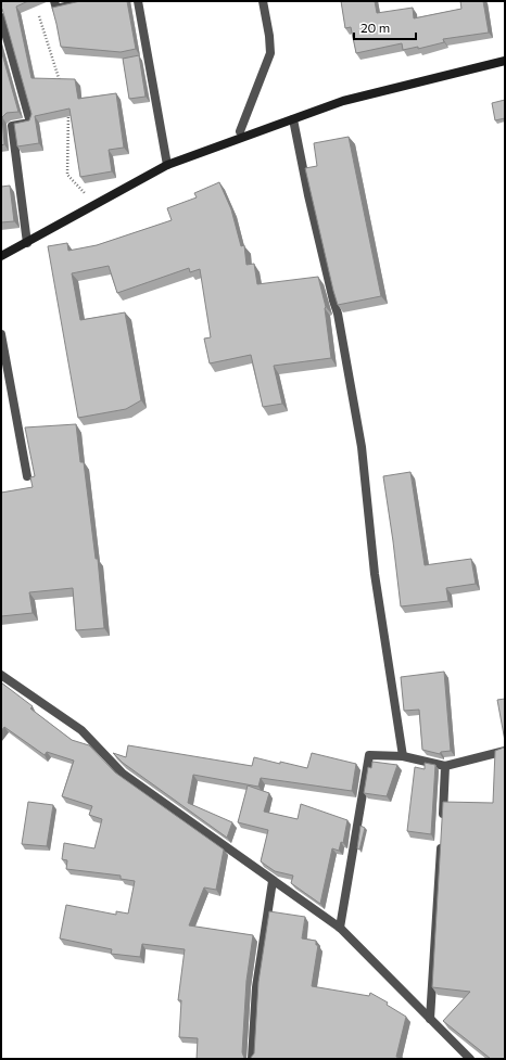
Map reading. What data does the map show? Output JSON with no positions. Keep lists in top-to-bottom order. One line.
{"scale_bar":"20 m"}
